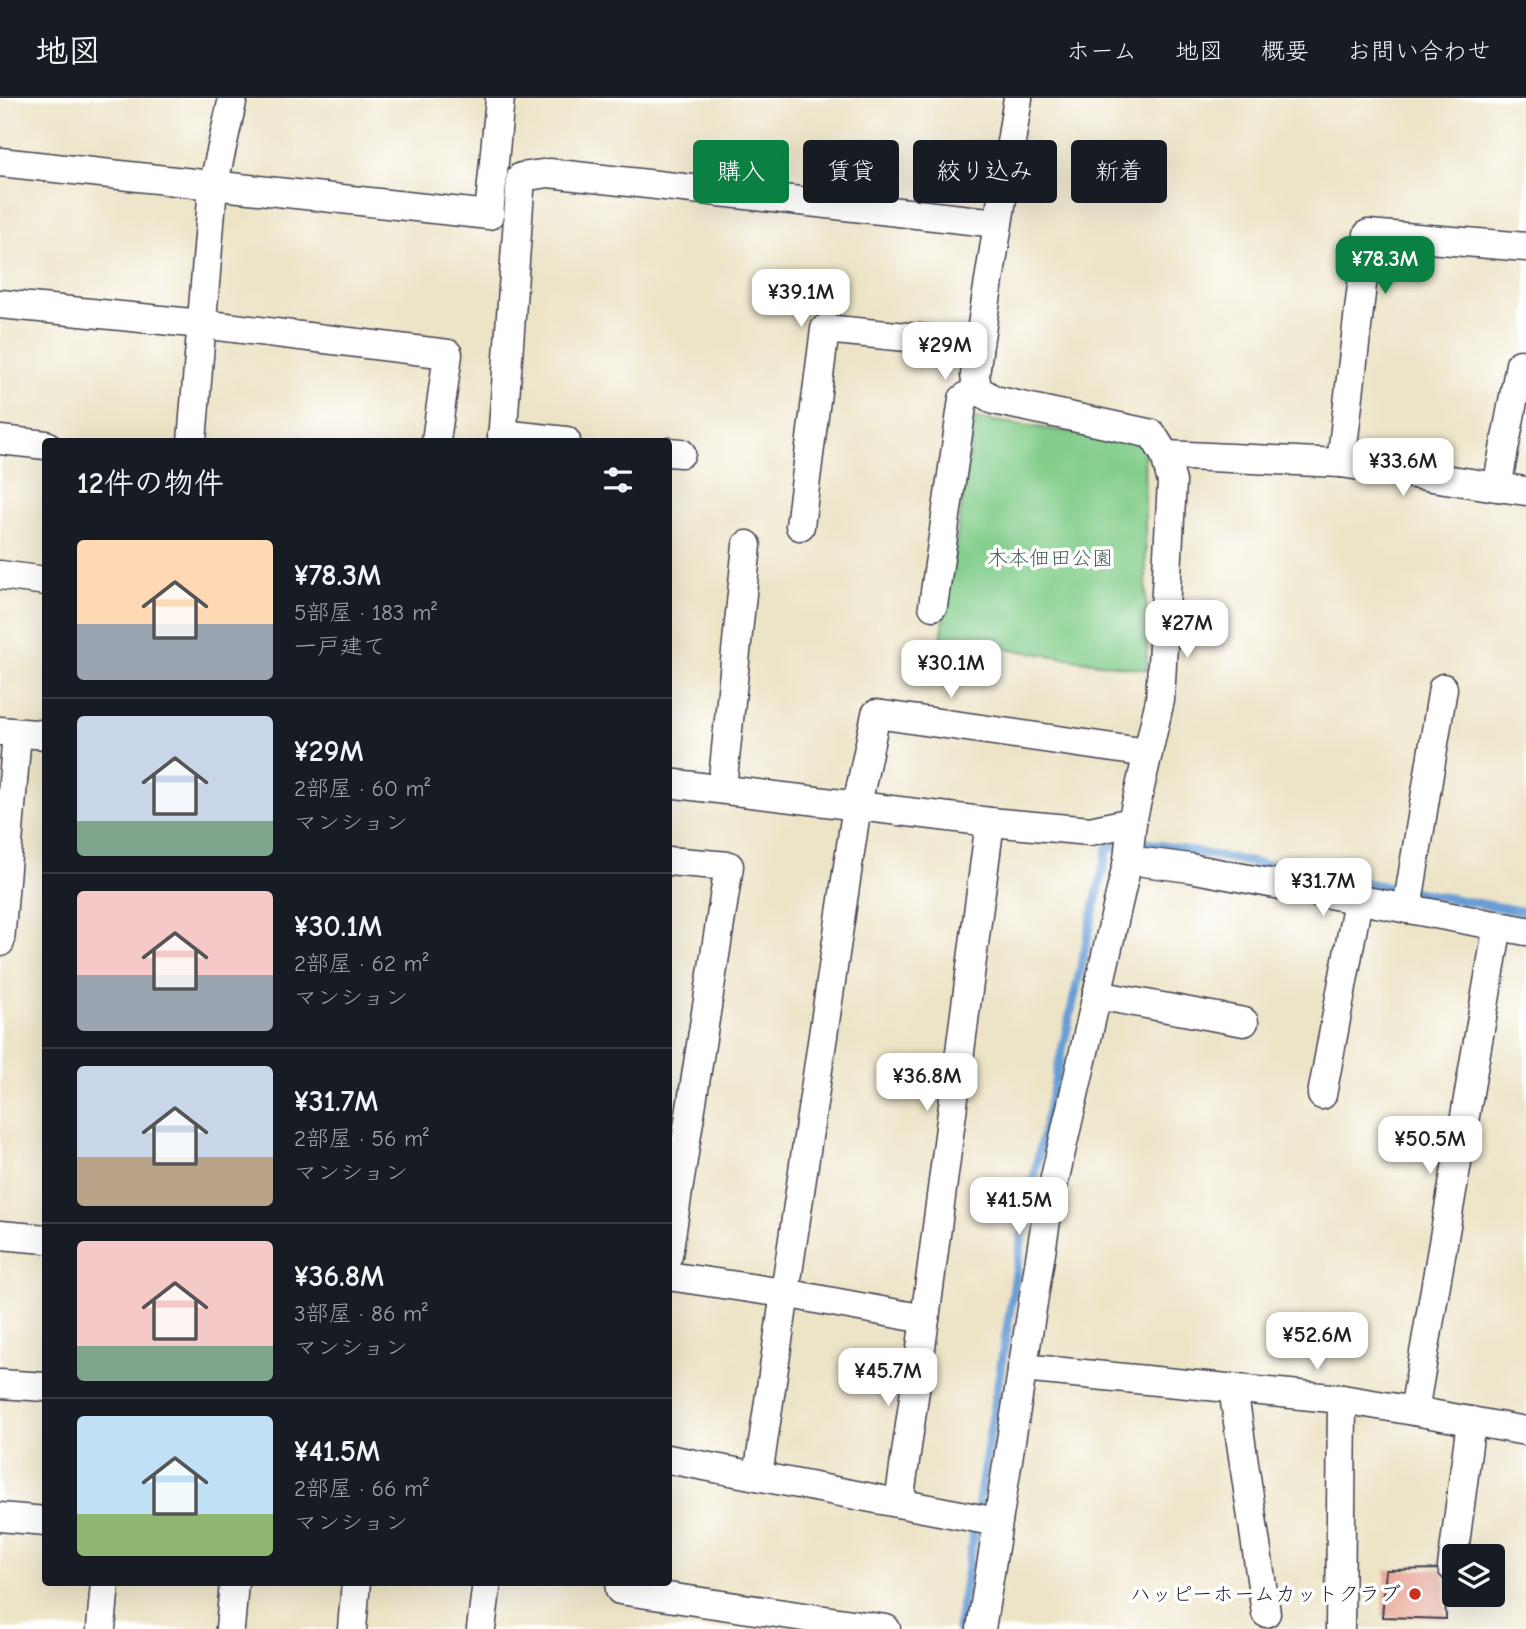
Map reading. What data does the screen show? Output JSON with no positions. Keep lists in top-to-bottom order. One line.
{"parks":["木本佃田公園"],"places":["ハッピーホームカットクラブ"],"page":{"header":"地図","nav":["ホーム","地図","概要","お問い合わせ"],"chip":["購入","賃貸","絞り込み","新着"],"price":["¥78.3M","¥39.1M","¥29M","¥33.6M","¥27M","¥30.1M","¥31.7M","¥36.8M","¥50.5M","¥41.5M","¥52.6M","¥45.7M"],"heading":"12件の物件","list":[{"name":"¥78.3M","note":"5部屋 · 183 m² · 一戸建て"},{"name":"¥29M","note":"2部屋 · 60 m² · マンション"},{"name":"¥30.1M","note":"2部屋 · 62 m² · マンション"},{"name":"¥31.7M","note":"2部屋 · 56 m² · マンション"},{"name":"¥36.8M","note":"3部屋 · 86 m² · マンション"},{"name":"¥41.5M","note":"2部屋 · 66 m² · マンション"}]}}
